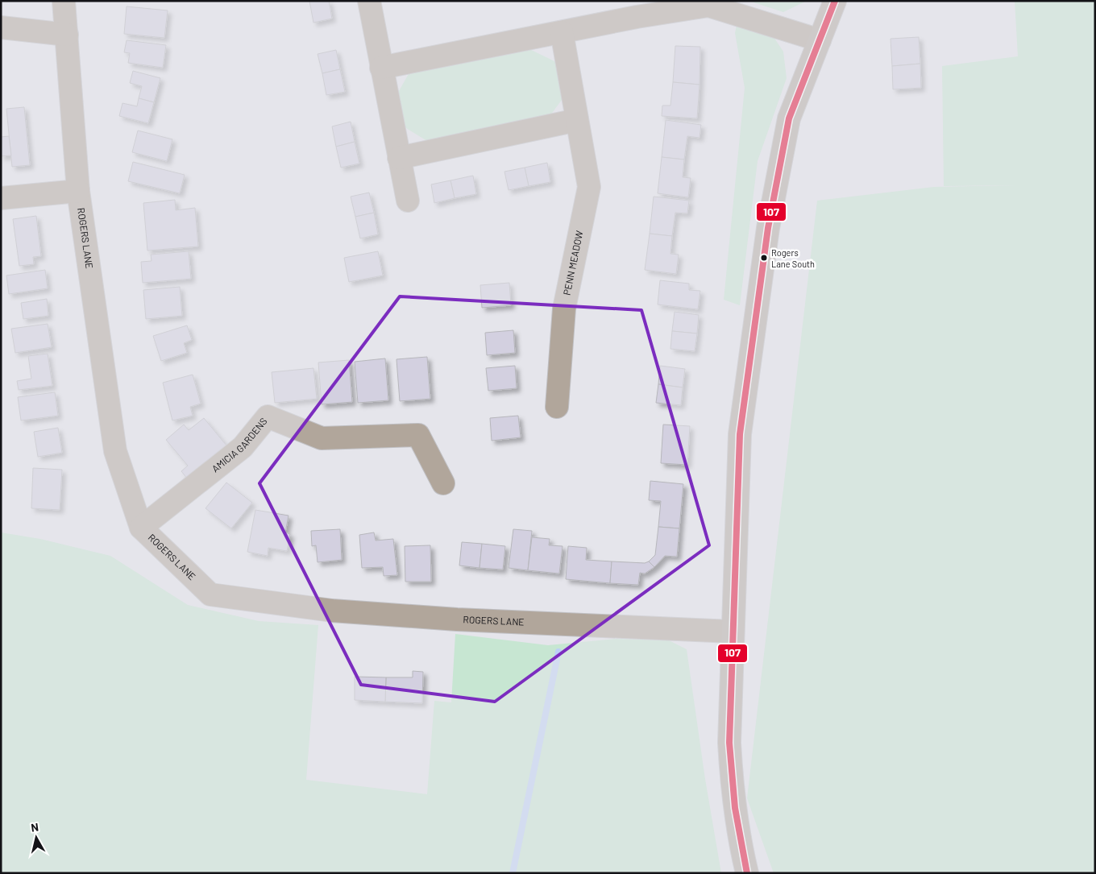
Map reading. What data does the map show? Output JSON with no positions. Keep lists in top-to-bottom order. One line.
{"streets":{"street":["ROGERS LANE","PENN MEADOW","AMICIA GARDENS"]},"crossings":[["ROGERS LANE","AMICIA GARDENS"]],"places":["Rogers Lane South"],"lines":["transit line 107"],"north":"top"}
